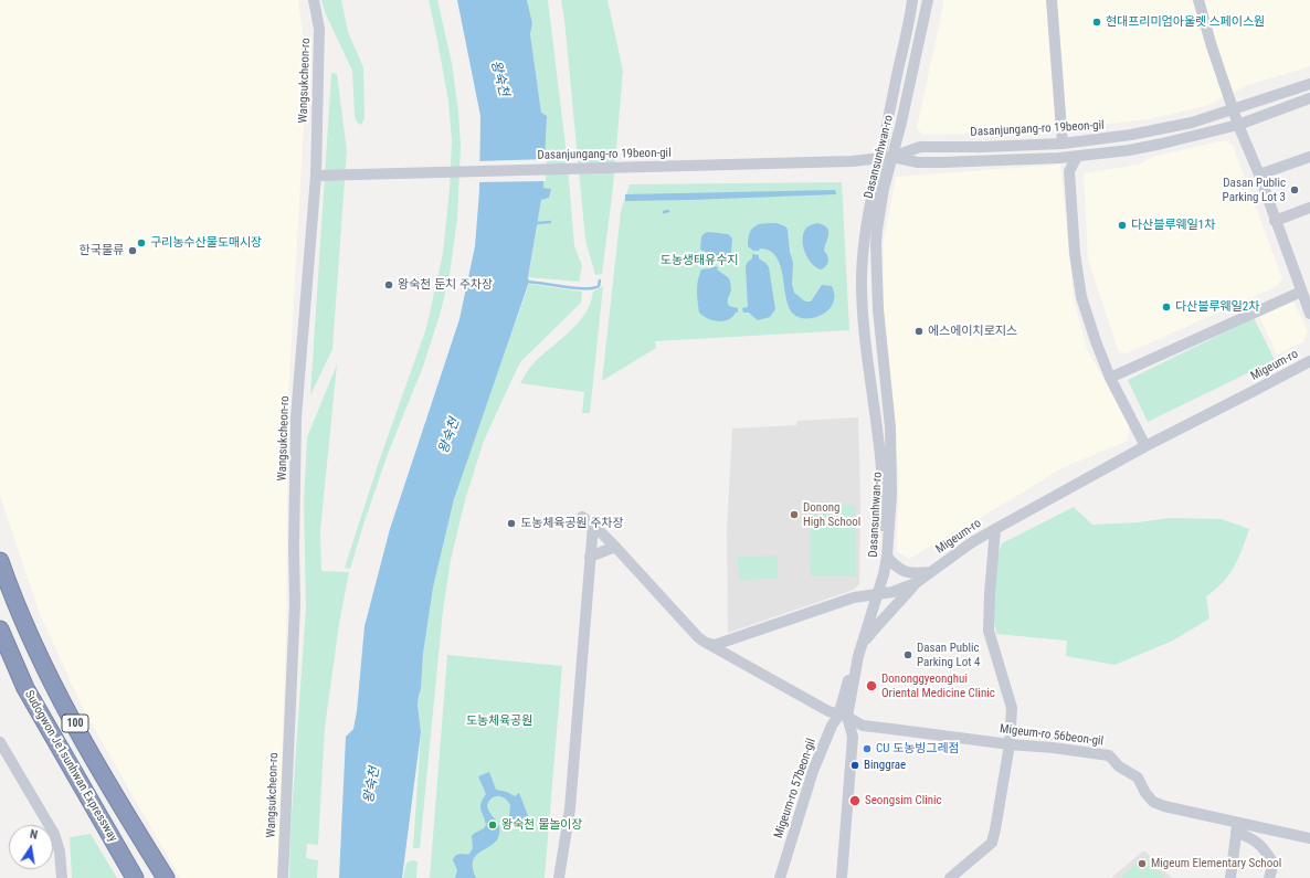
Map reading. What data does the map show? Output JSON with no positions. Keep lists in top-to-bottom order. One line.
{"streets":{"highway":["100","Sudogwon Je1sunhwan Expressway"],"street":["Wangsukcheon-ro","Dasanjungang-ro 19beon-gil","Dasansunhwan-ro","Migeum-ro","Migeum-ro 56beon-gil","Migeum-ro 57beon-gil"]},"crossings":[["Wangsukcheon-ro","Dasanjungang-ro 19beon-gil"],["Dasanjungang-ro 19beon-gil","Dasansunhwan-ro"],["Dasansunhwan-ro","Migeum-ro"],["Migeum-ro","Migeum-ro 56beon-gil"],["Migeum-ro 56beon-gil","Migeum-ro 57beon-gil"]],"water":["왕숙천"],"parks":["도농생태유수지","도농체육공원"],"places":["현대프리미엄아울렛 스페이스원","Dasan Public Parking Lot 3","다산블루웨일1차","구리농수산물도매시장","한국물류","왕숙천 둔치 주차장","다산블루웨일2차","에스에이치로지스","Donong High School","도농체육공원 주차장","Dasan Public Parking Lot 4","Dononggyeonghui Oriental Medicine Clinic","CU 도농빙그레점","Binggrae","Seongsim Clinic","왕숙천 물놀이장","Migeum Elementary School"],"north":"top"}
